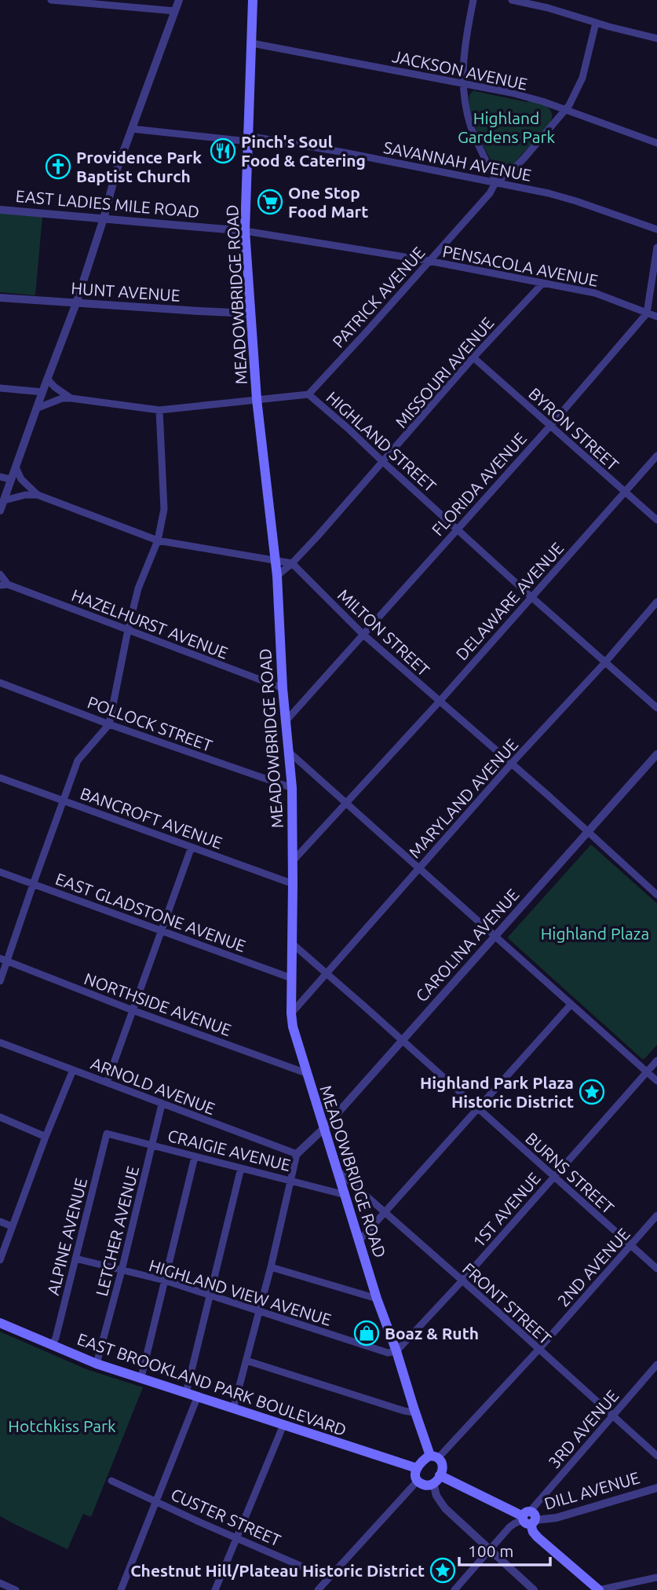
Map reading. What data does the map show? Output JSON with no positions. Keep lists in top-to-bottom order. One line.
{"streets":{"main road":["MEADOWBRIDGE ROAD","EAST BROOKLAND PARK BOULEVARD","DILL AVENUE"],"street":["JACKSON AVENUE","SAVANNAH AVENUE","EAST LADIES MILE ROAD","PENSACOLA AVENUE","HUNT AVENUE","PATRICK AVENUE","MISSOURI AVENUE","BYRON STREET","HIGHLAND STREET","FLORIDA AVENUE","DELAWARE AVENUE","HAZELHURST AVENUE","MILTON STREET","POLLOCK STREET","MARYLAND AVENUE","BANCROFT AVENUE","EAST GLADSTONE AVENUE","CAROLINA AVENUE","NORTHSIDE AVENUE","ARNOLD AVENUE","CRAIGIE AVENUE","BURNS STREET","1ST AVENUE","LETCHER AVENUE","ALPINE AVENUE","2ND AVENUE","HIGHLAND VIEW AVENUE","FRONT STREET","3RD AVENUE","CUSTER STREET"]},"crossings":[["JACKSON AVENUE","MEADOWBRIDGE ROAD"],["JACKSON AVENUE","PATRICK AVENUE"],["SAVANNAH AVENUE","MEADOWBRIDGE ROAD"],["SAVANNAH AVENUE","PATRICK AVENUE"],["EAST LADIES MILE ROAD","PENSACOLA AVENUE"],["EAST LADIES MILE ROAD","MEADOWBRIDGE ROAD"],["PENSACOLA AVENUE","MEADOWBRIDGE ROAD"],["PENSACOLA AVENUE","PATRICK AVENUE"],["PENSACOLA AVENUE","MISSOURI AVENUE"],["PENSACOLA AVENUE","FLORIDA AVENUE"],["HUNT AVENUE","MEADOWBRIDGE ROAD"],["MEADOWBRIDGE ROAD","MISSOURI AVENUE"],["MEADOWBRIDGE ROAD","FLORIDA AVENUE"],["MEADOWBRIDGE ROAD","DELAWARE AVENUE"],["MEADOWBRIDGE ROAD","HAZELHURST AVENUE"],["MEADOWBRIDGE ROAD","POLLOCK STREET"],["MEADOWBRIDGE ROAD","MARYLAND AVENUE"],["MEADOWBRIDGE ROAD","BANCROFT AVENUE"],["MEADOWBRIDGE ROAD","EAST GLADSTONE AVENUE"],["MEADOWBRIDGE ROAD","CAROLINA AVENUE"],["MEADOWBRIDGE ROAD","NORTHSIDE AVENUE"],["MEADOWBRIDGE ROAD","CRAIGIE AVENUE"],["MEADOWBRIDGE ROAD","BURNS STREET"],["MEADOWBRIDGE ROAD","1ST AVENUE"],["MEADOWBRIDGE ROAD","2ND AVENUE"],["MEADOWBRIDGE ROAD","HIGHLAND VIEW AVENUE"],["MEADOWBRIDGE ROAD","FRONT STREET"],["MEADOWBRIDGE ROAD","EAST BROOKLAND PARK BOULEVARD"],["MEADOWBRIDGE ROAD","DILL AVENUE"],["PATRICK AVENUE","HIGHLAND STREET"],["MISSOURI AVENUE","BYRON STREET"],["MISSOURI AVENUE","HIGHLAND STREET"],["MISSOURI AVENUE","MILTON STREET"],["BYRON STREET","FLORIDA AVENUE"],["BYRON STREET","DELAWARE AVENUE"],["HIGHLAND STREET","FLORIDA AVENUE"],["HIGHLAND STREET","DELAWARE AVENUE"],["HIGHLAND STREET","MARYLAND AVENUE"],["FLORIDA AVENUE","MILTON STREET"],["DELAWARE AVENUE","MILTON STREET"],["MILTON STREET","MARYLAND AVENUE"],["MILTON STREET","CAROLINA AVENUE"],["MARYLAND AVENUE","BURNS STREET"],["CAROLINA AVENUE","ARNOLD AVENUE"],["CAROLINA AVENUE","BURNS STREET"],["ARNOLD AVENUE","LETCHER AVENUE"],["CRAIGIE AVENUE","LETCHER AVENUE"],["CRAIGIE AVENUE","ALPINE AVENUE"],["BURNS STREET","1ST AVENUE"],["BURNS STREET","2ND AVENUE"],["1ST AVENUE","HIGHLAND VIEW AVENUE"],["1ST AVENUE","FRONT STREET"],["LETCHER AVENUE","HIGHLAND VIEW AVENUE"],["LETCHER AVENUE","EAST BROOKLAND PARK BOULEVARD"],["ALPINE AVENUE","HIGHLAND VIEW AVENUE"],["ALPINE AVENUE","EAST BROOKLAND PARK BOULEVARD"],["2ND AVENUE","FRONT STREET"],["2ND AVENUE","EAST BROOKLAND PARK BOULEVARD"],["2ND AVENUE","DILL AVENUE"],["FRONT STREET","3RD AVENUE"],["EAST BROOKLAND PARK BOULEVARD","DILL AVENUE"],["3RD AVENUE","DILL AVENUE"]],"parks":["Highland Gardens Park","Highland Plaza","Hotchkiss Park"],"places":{"restaurant":["Pinch's Soul Food & Catering"],"church":["Providence Park Baptist Church"],"supermarket":["One Stop Food Mart"],"place":["Highland Park Plaza Historic District","Chestnut Hill/Plateau Historic District"],"shop":["Boaz & Ruth"]},"scale_bar":"100 m"}
